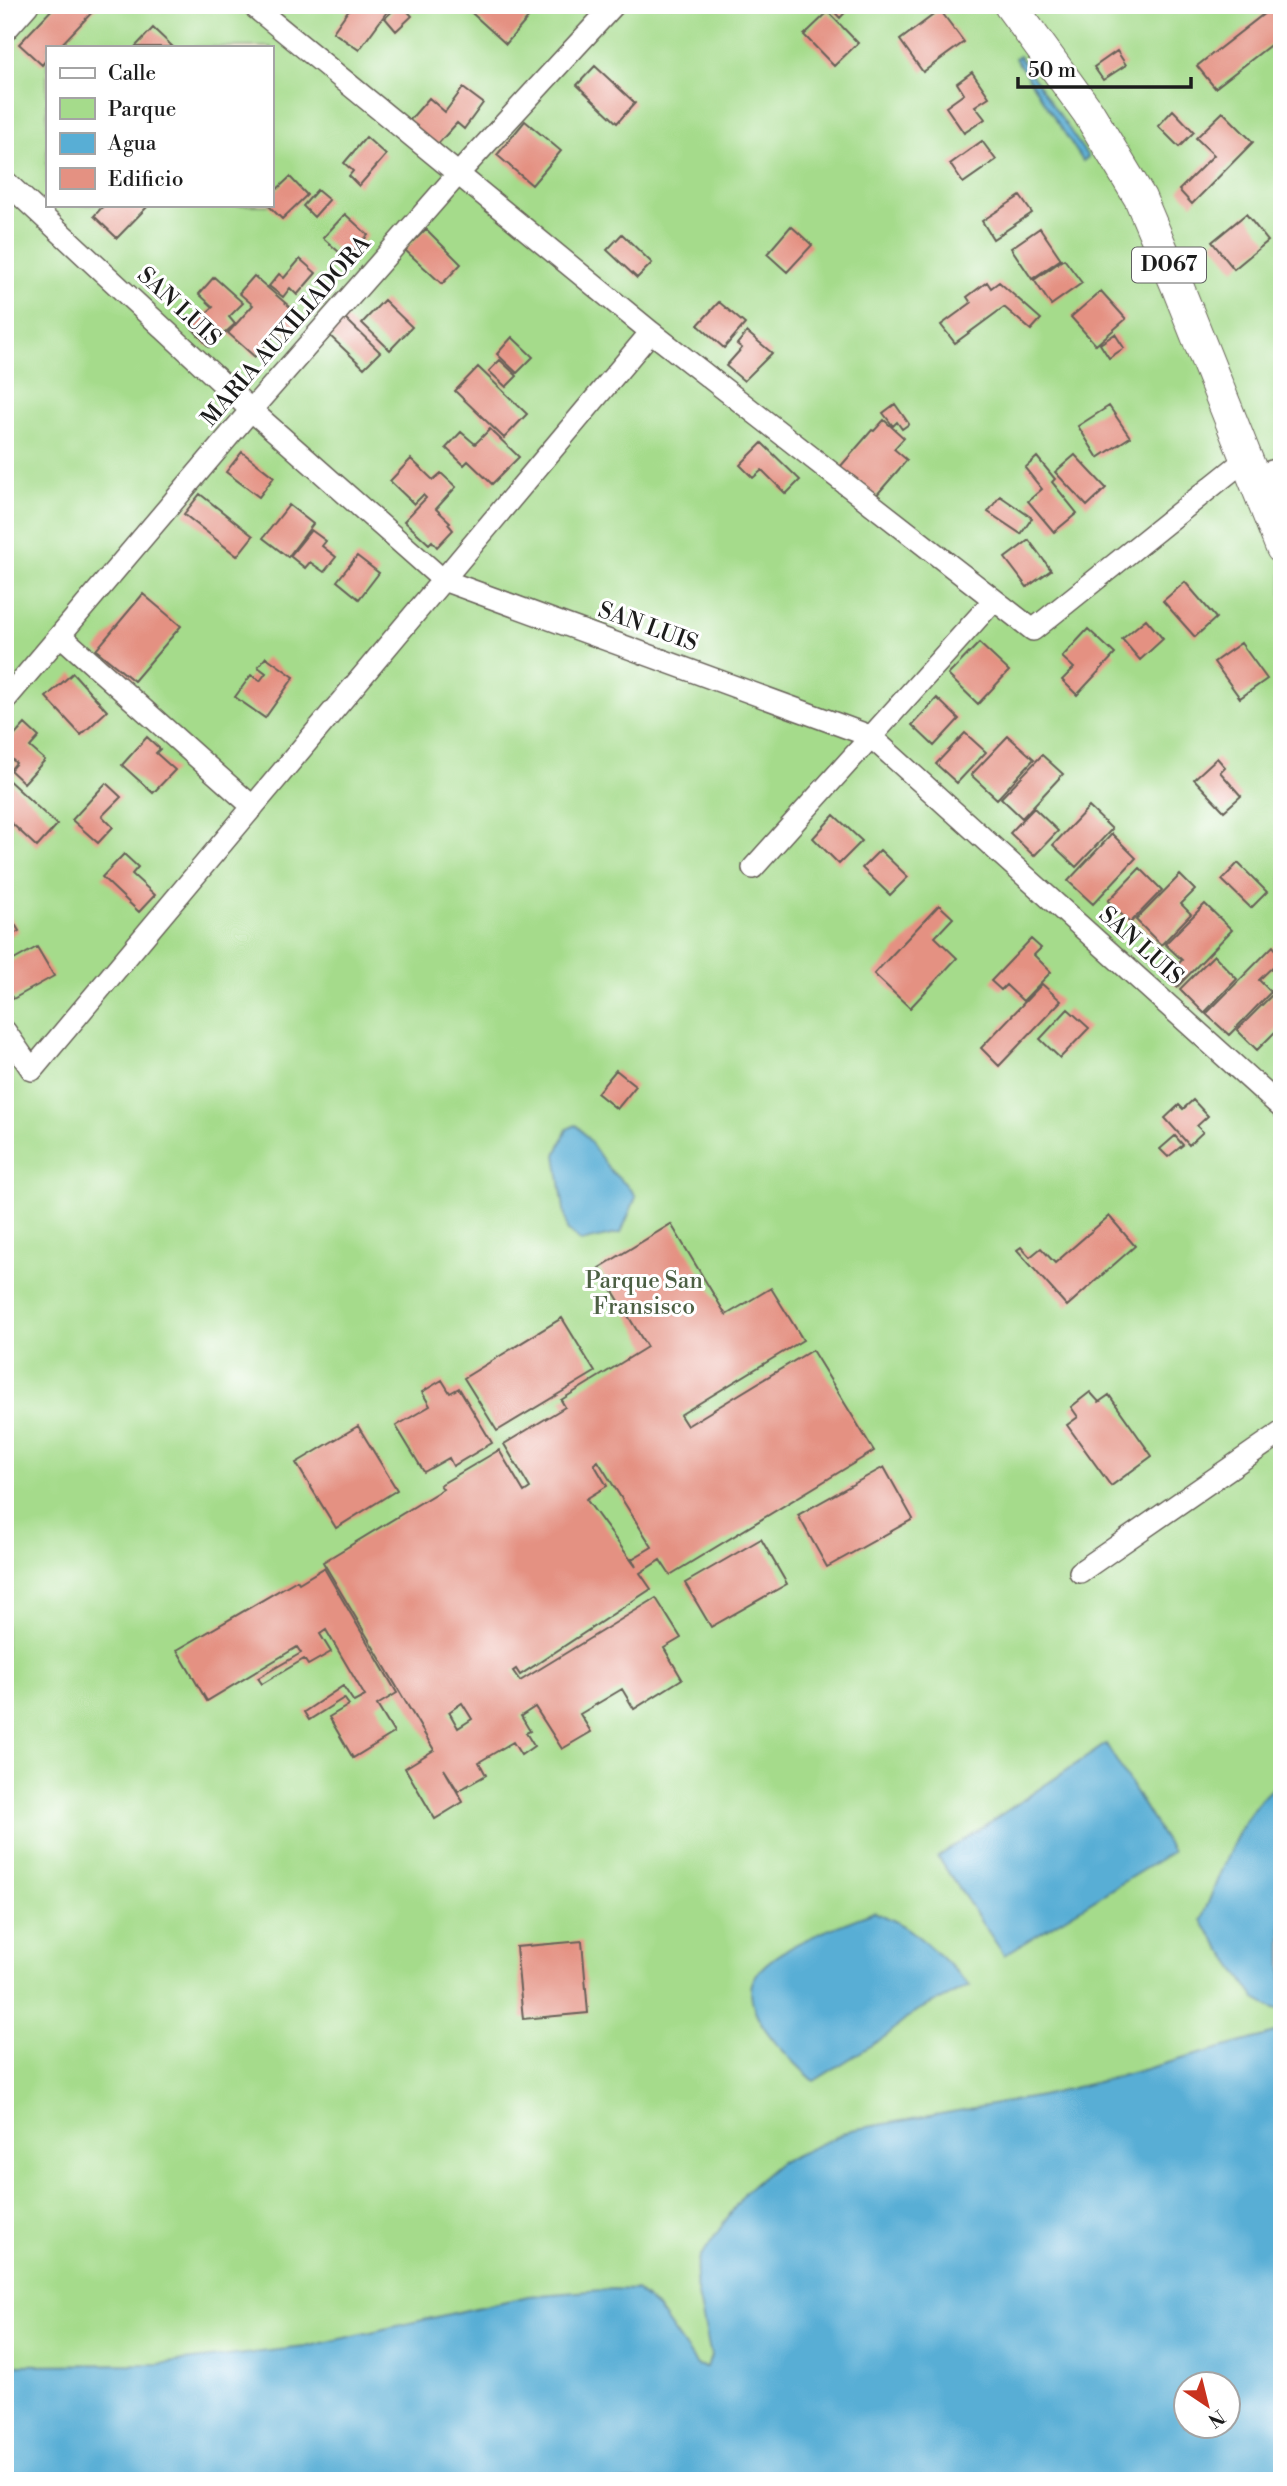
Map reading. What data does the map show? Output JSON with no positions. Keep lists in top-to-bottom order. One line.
{"streets":{"main road":["D067"],"street":["SAN LUIS","MARIA AUXILIADORA"]},"crossings":[["SAN LUIS","MARIA AUXILIADORA"]],"parks":["Parque San Fransisco"],"legend":["Calle","Parque","Agua","Edificio"],"scale_bar":"50 m","north":"bottom right"}
